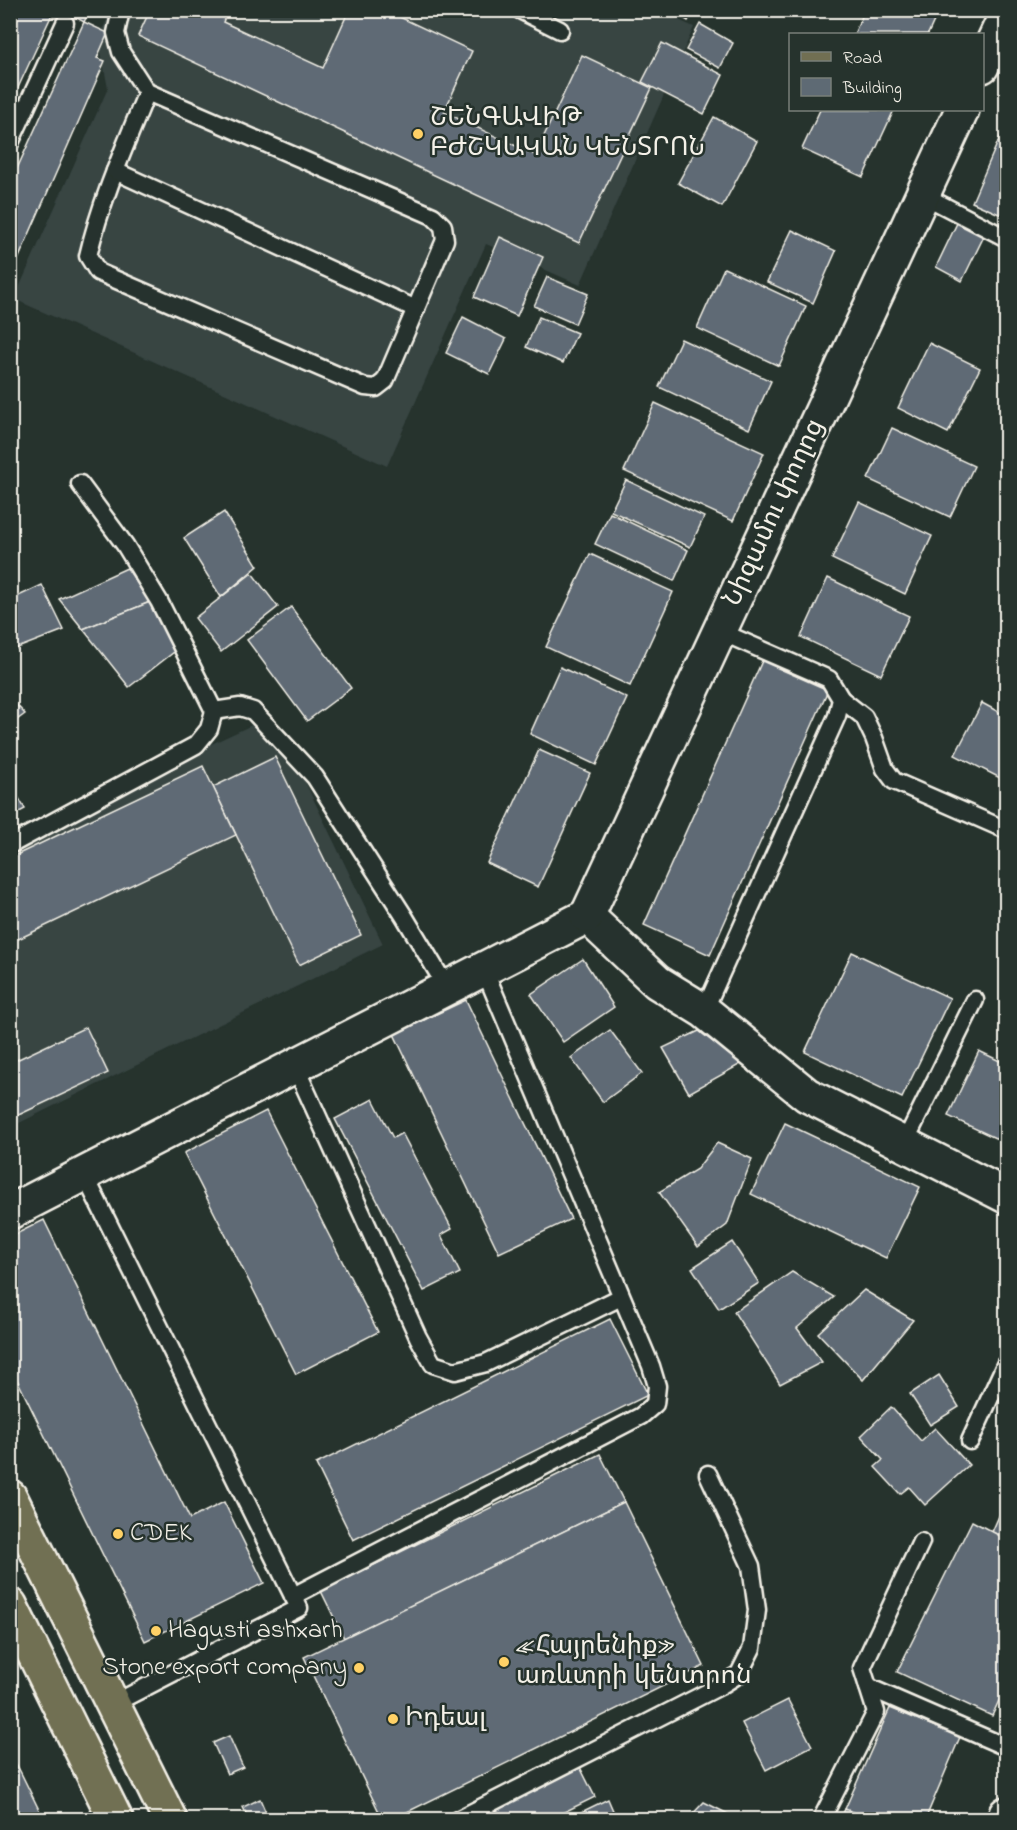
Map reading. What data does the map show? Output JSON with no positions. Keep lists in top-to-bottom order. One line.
{"streets":{"street":["Նիզամու փողոց"]},"places":["ՇԵՆԳԱՎԻԹ ԲԺՇԿԱԿԱՆ ԿԵՆՏՐՈՆ","CDEK","Hagusti ashxarh","«Հայրենիք» առևտրի կենտրոն","Stone export company","Իդեալ"],"legend":["Road","Building"]}
